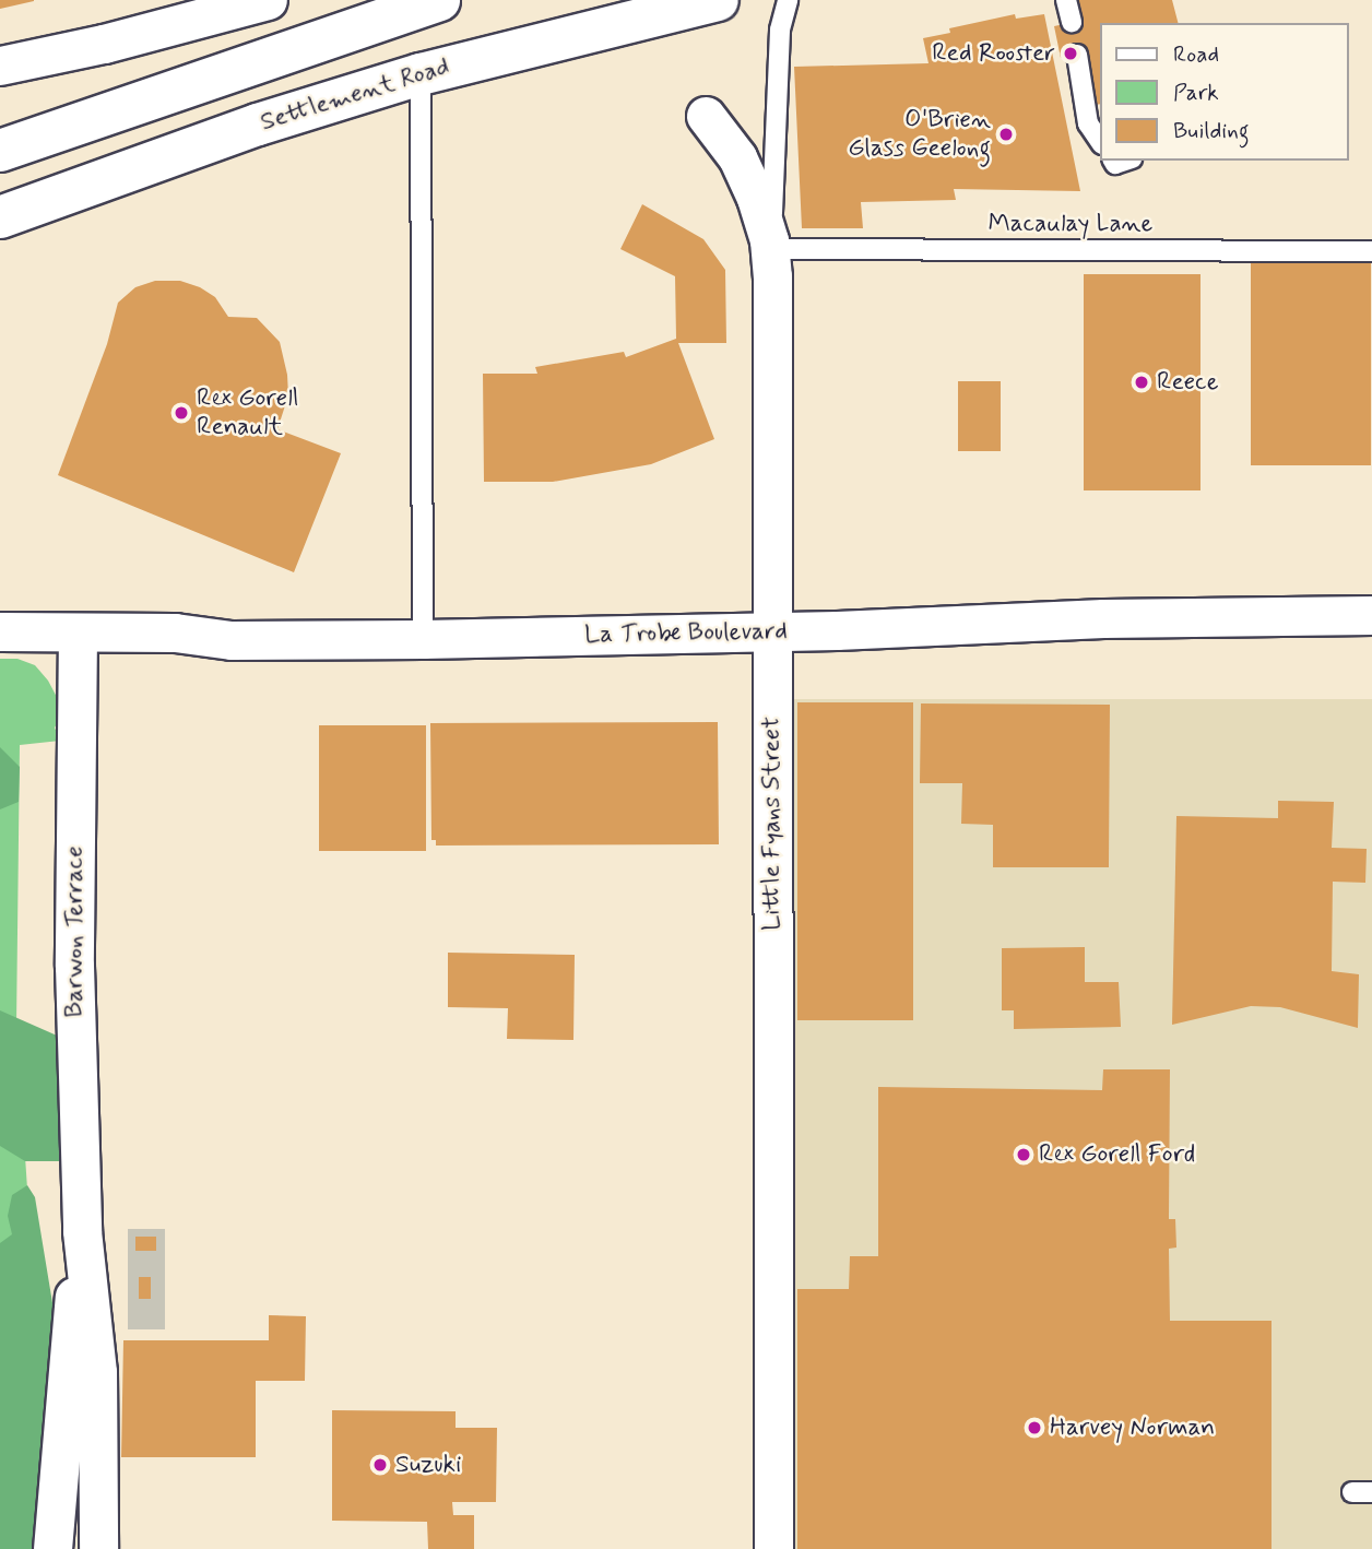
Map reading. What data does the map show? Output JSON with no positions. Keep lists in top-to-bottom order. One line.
{"streets":{"highway":["Settlement Road"],"street":["La Trobe Boulevard","Little Fyans Street","Barwon Terrace"],"lane":["Macaulay Lane"]},"crossings":[["Macaulay Lane","Little Fyans Street"],["La Trobe Boulevard","Little Fyans Street"],["La Trobe Boulevard","Barwon Terrace"]],"places":["Red Rooster","O'Brien Glass Geelong","Reece","Rex Gorell Renault","Rex Gorell Ford","Harvey Norman","Suzuki"],"legend":["Road","Park","Building"]}
